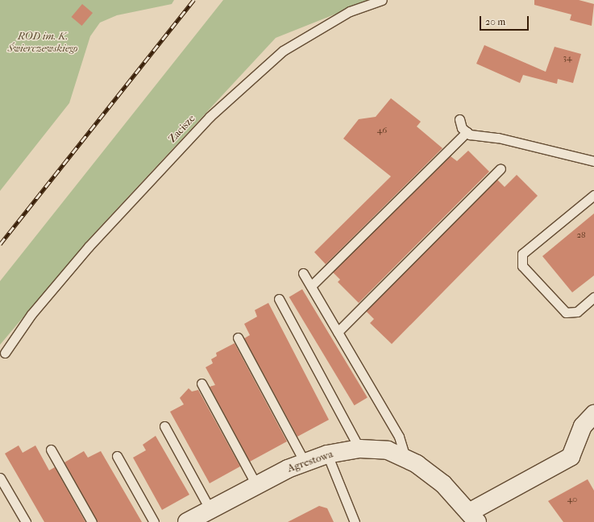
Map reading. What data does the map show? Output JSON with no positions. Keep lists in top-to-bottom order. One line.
{"streets":{"street":["Agrestowa"],"lane":["Zacisze"]},"parks":["ROD im. K. Świerczewskiego"],"house_numbers":["34","46","28","40"],"scale_bar":"20 m"}
